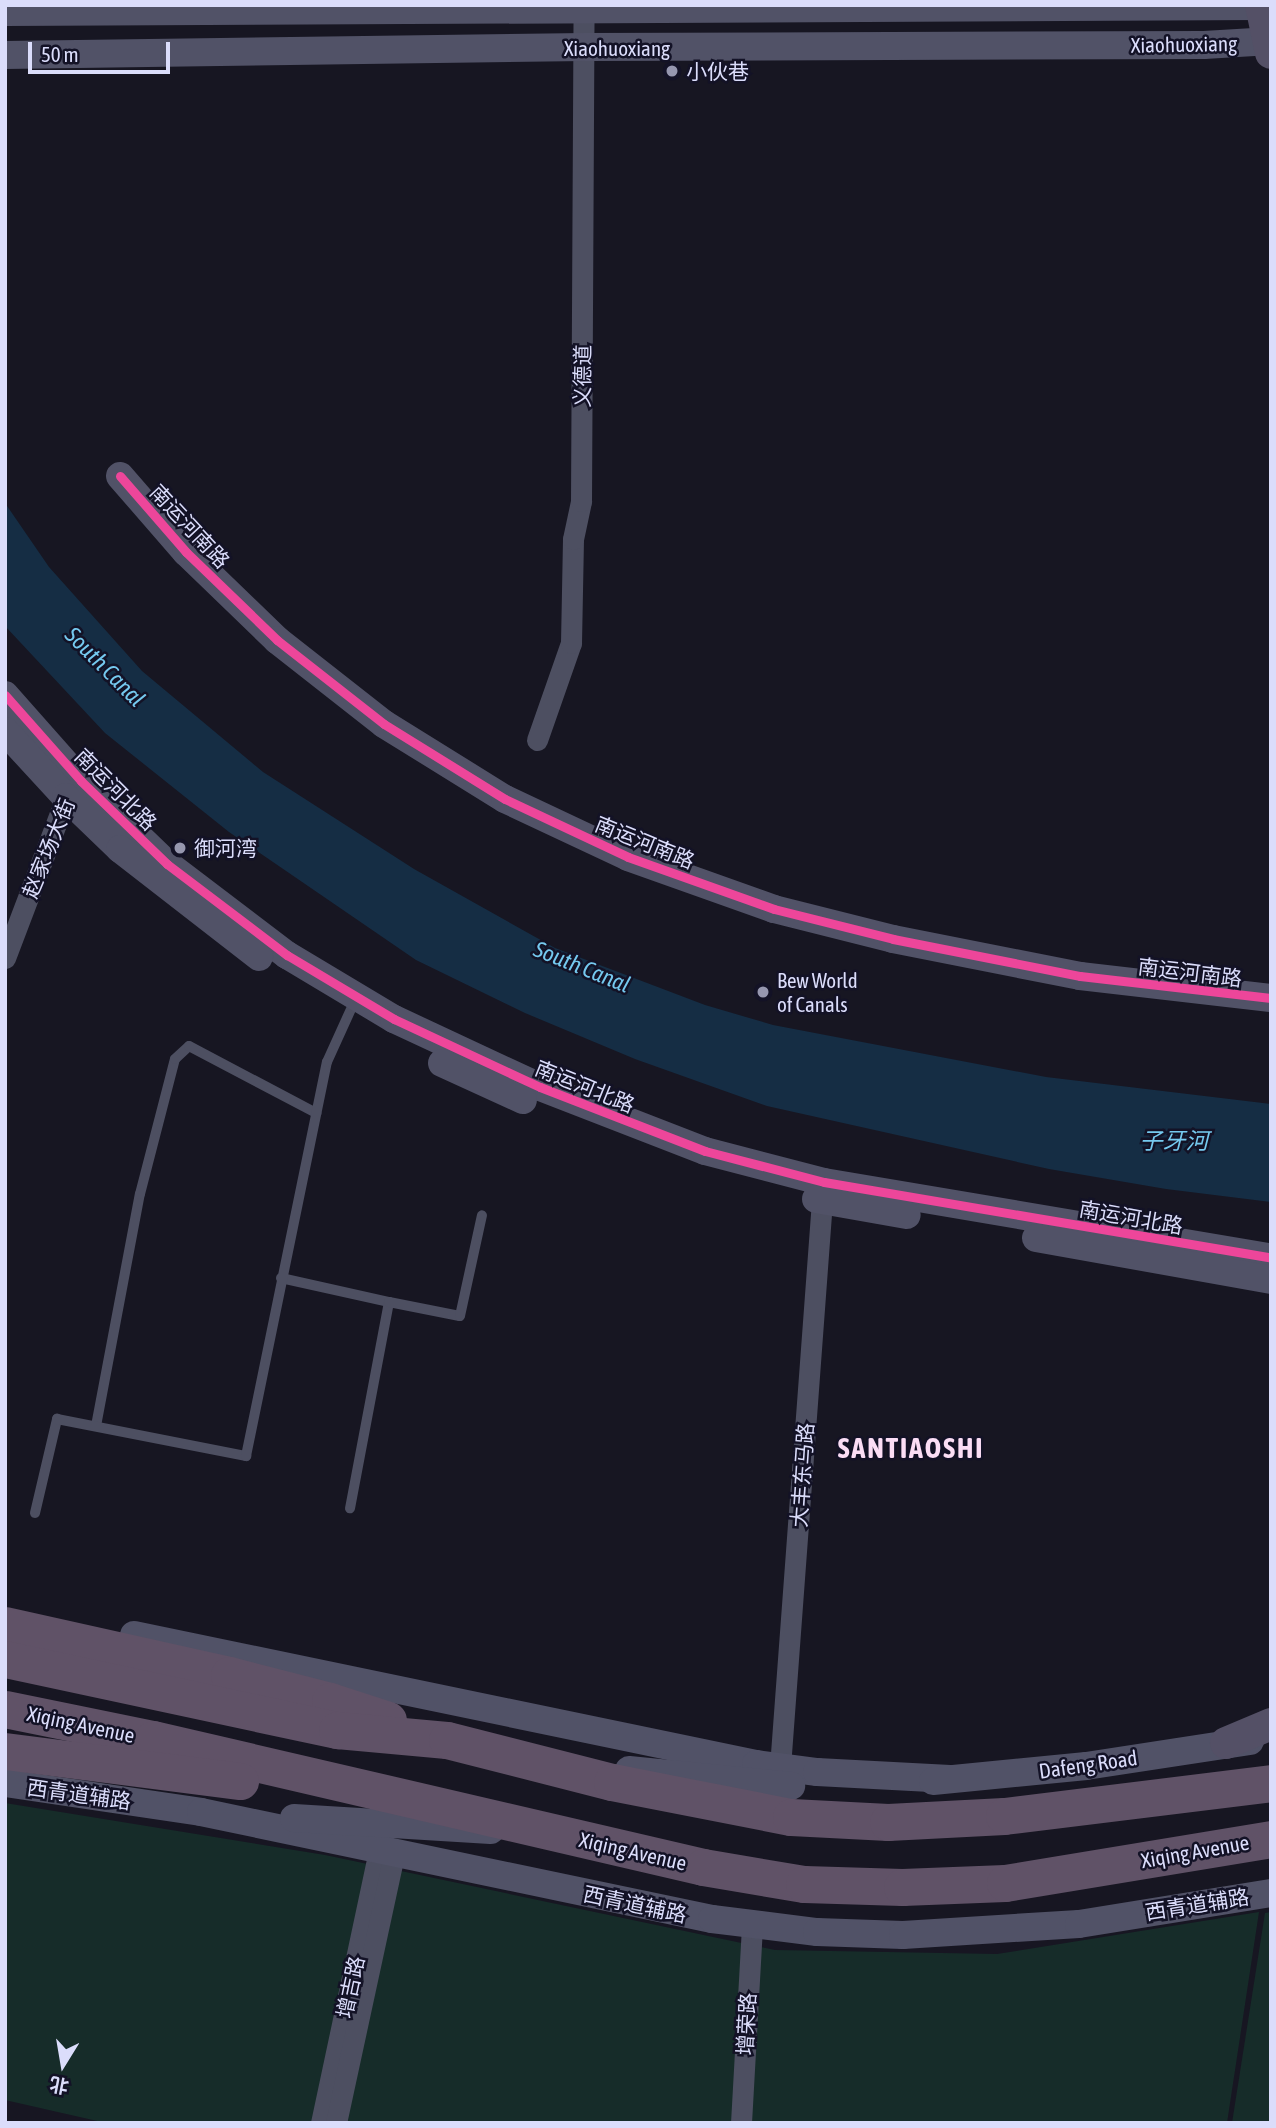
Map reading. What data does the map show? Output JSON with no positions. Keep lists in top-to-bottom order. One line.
{"streets":{"highway":["Xiqing Avenue"],"street":["Xiaohuoxiang","义德道","南运河南路","南运河北路","赵家场大街","大丰东马路","Dafeng Road","西青道辅路","增吉路","增荣路"]},"crossings":[["Xiaohuoxiang","义德道"],["南运河北路","赵家场大街"],["南运河北路","大丰东马路"],["西青道辅路","增吉路"],["西青道辅路","增荣路"]],"districts":["SANTIAOSHI"],"water":["South Canal","子牙河"],"places":["小伙巷","御河湾","Bew World of Canals"],"scale_bar":"50 m","north":"bottom"}
